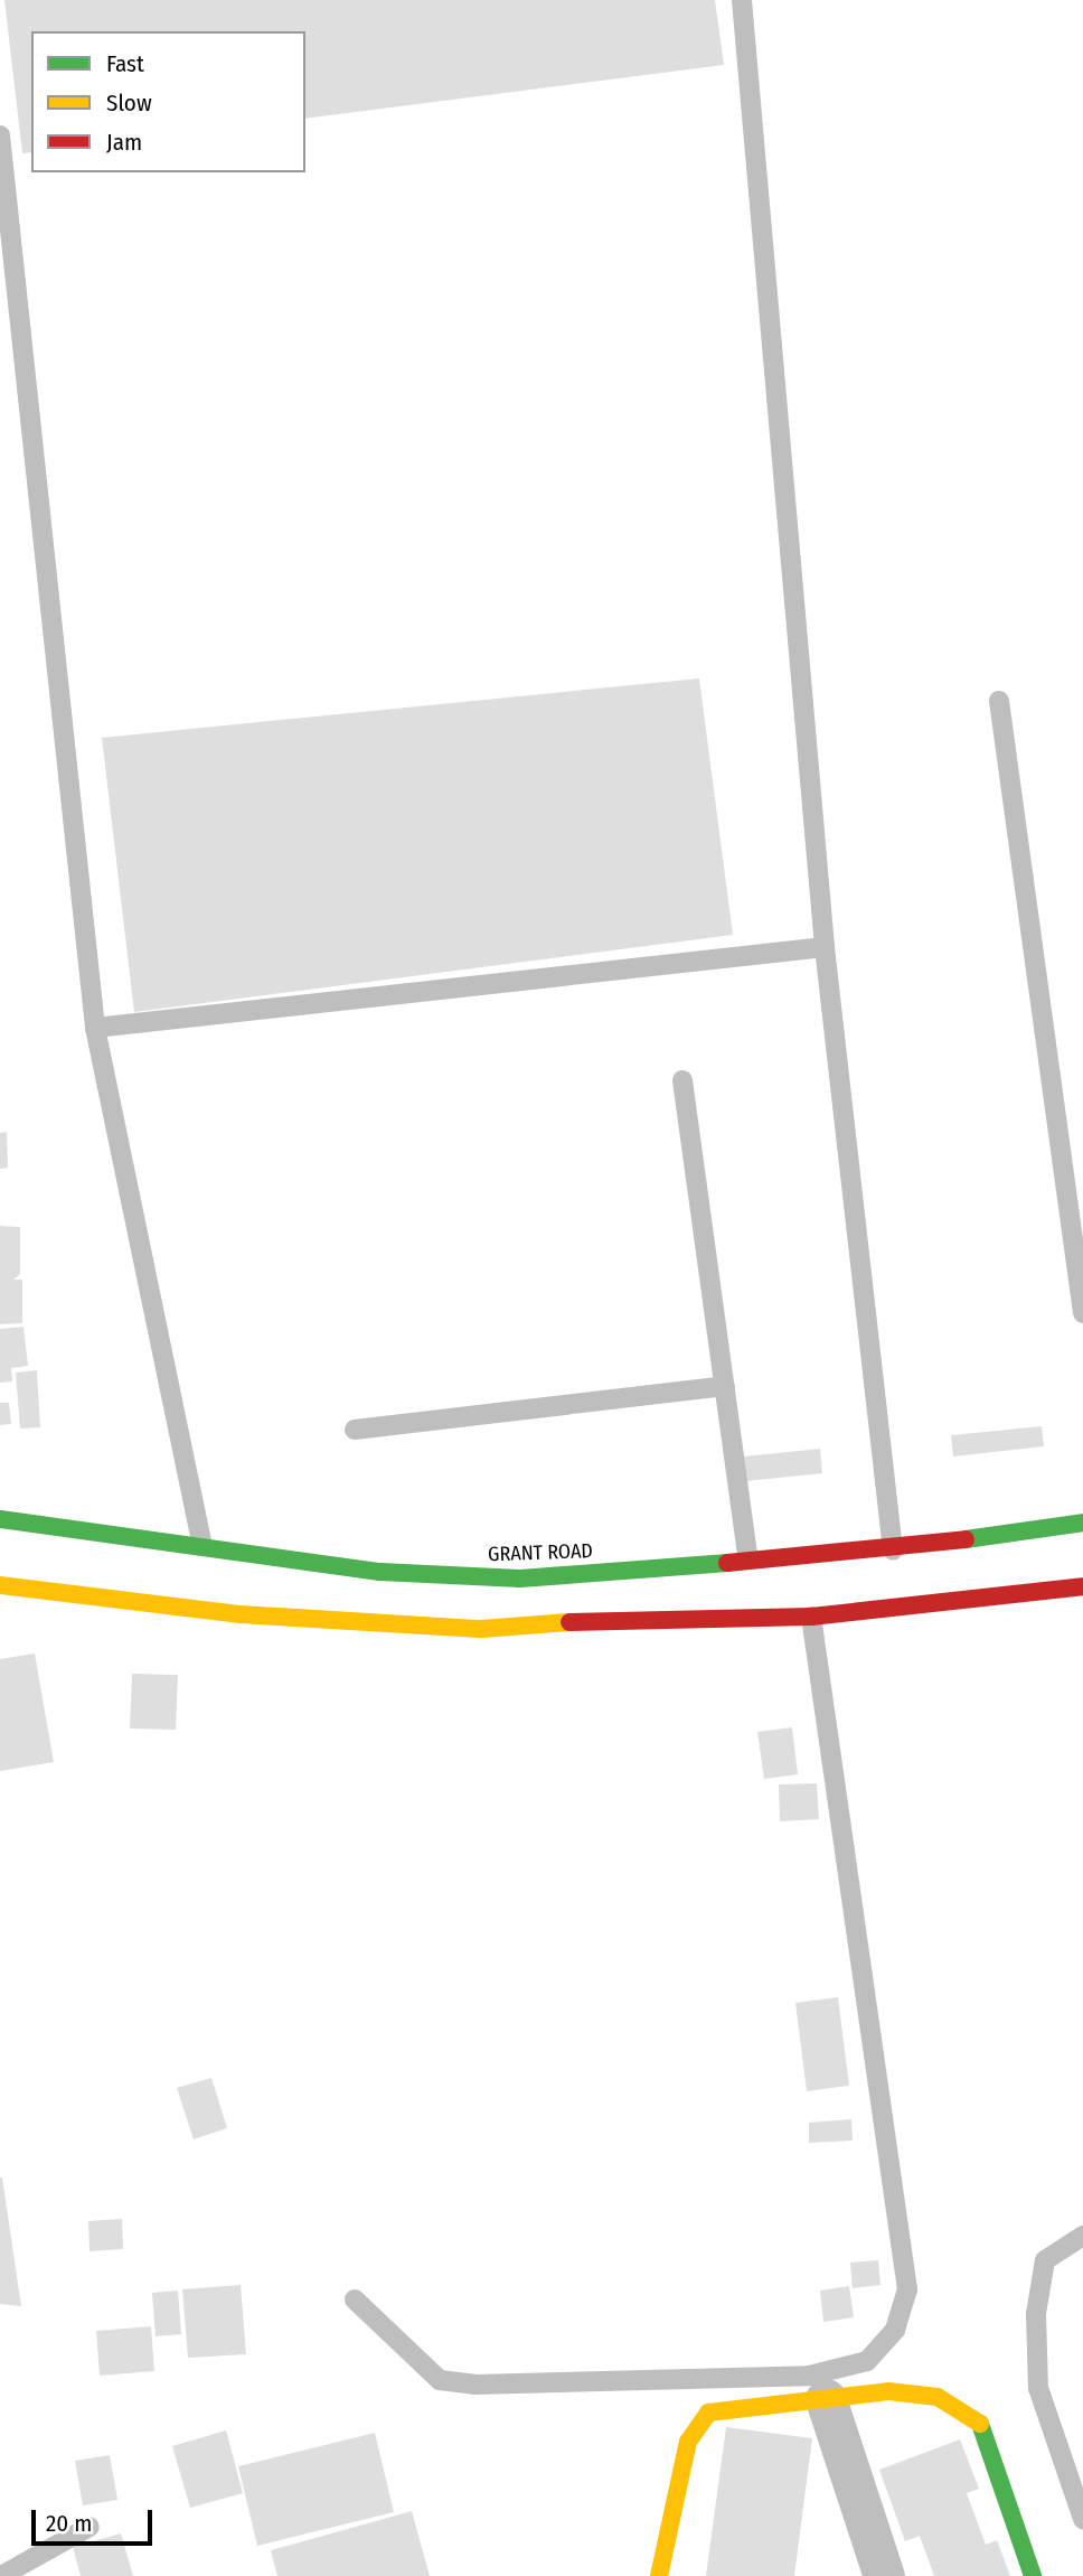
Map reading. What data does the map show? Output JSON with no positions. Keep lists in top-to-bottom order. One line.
{"streets":{"main road":["GRANT ROAD"]},"legend":["Fast","Slow","Jam"],"scale_bar":"20 m"}
